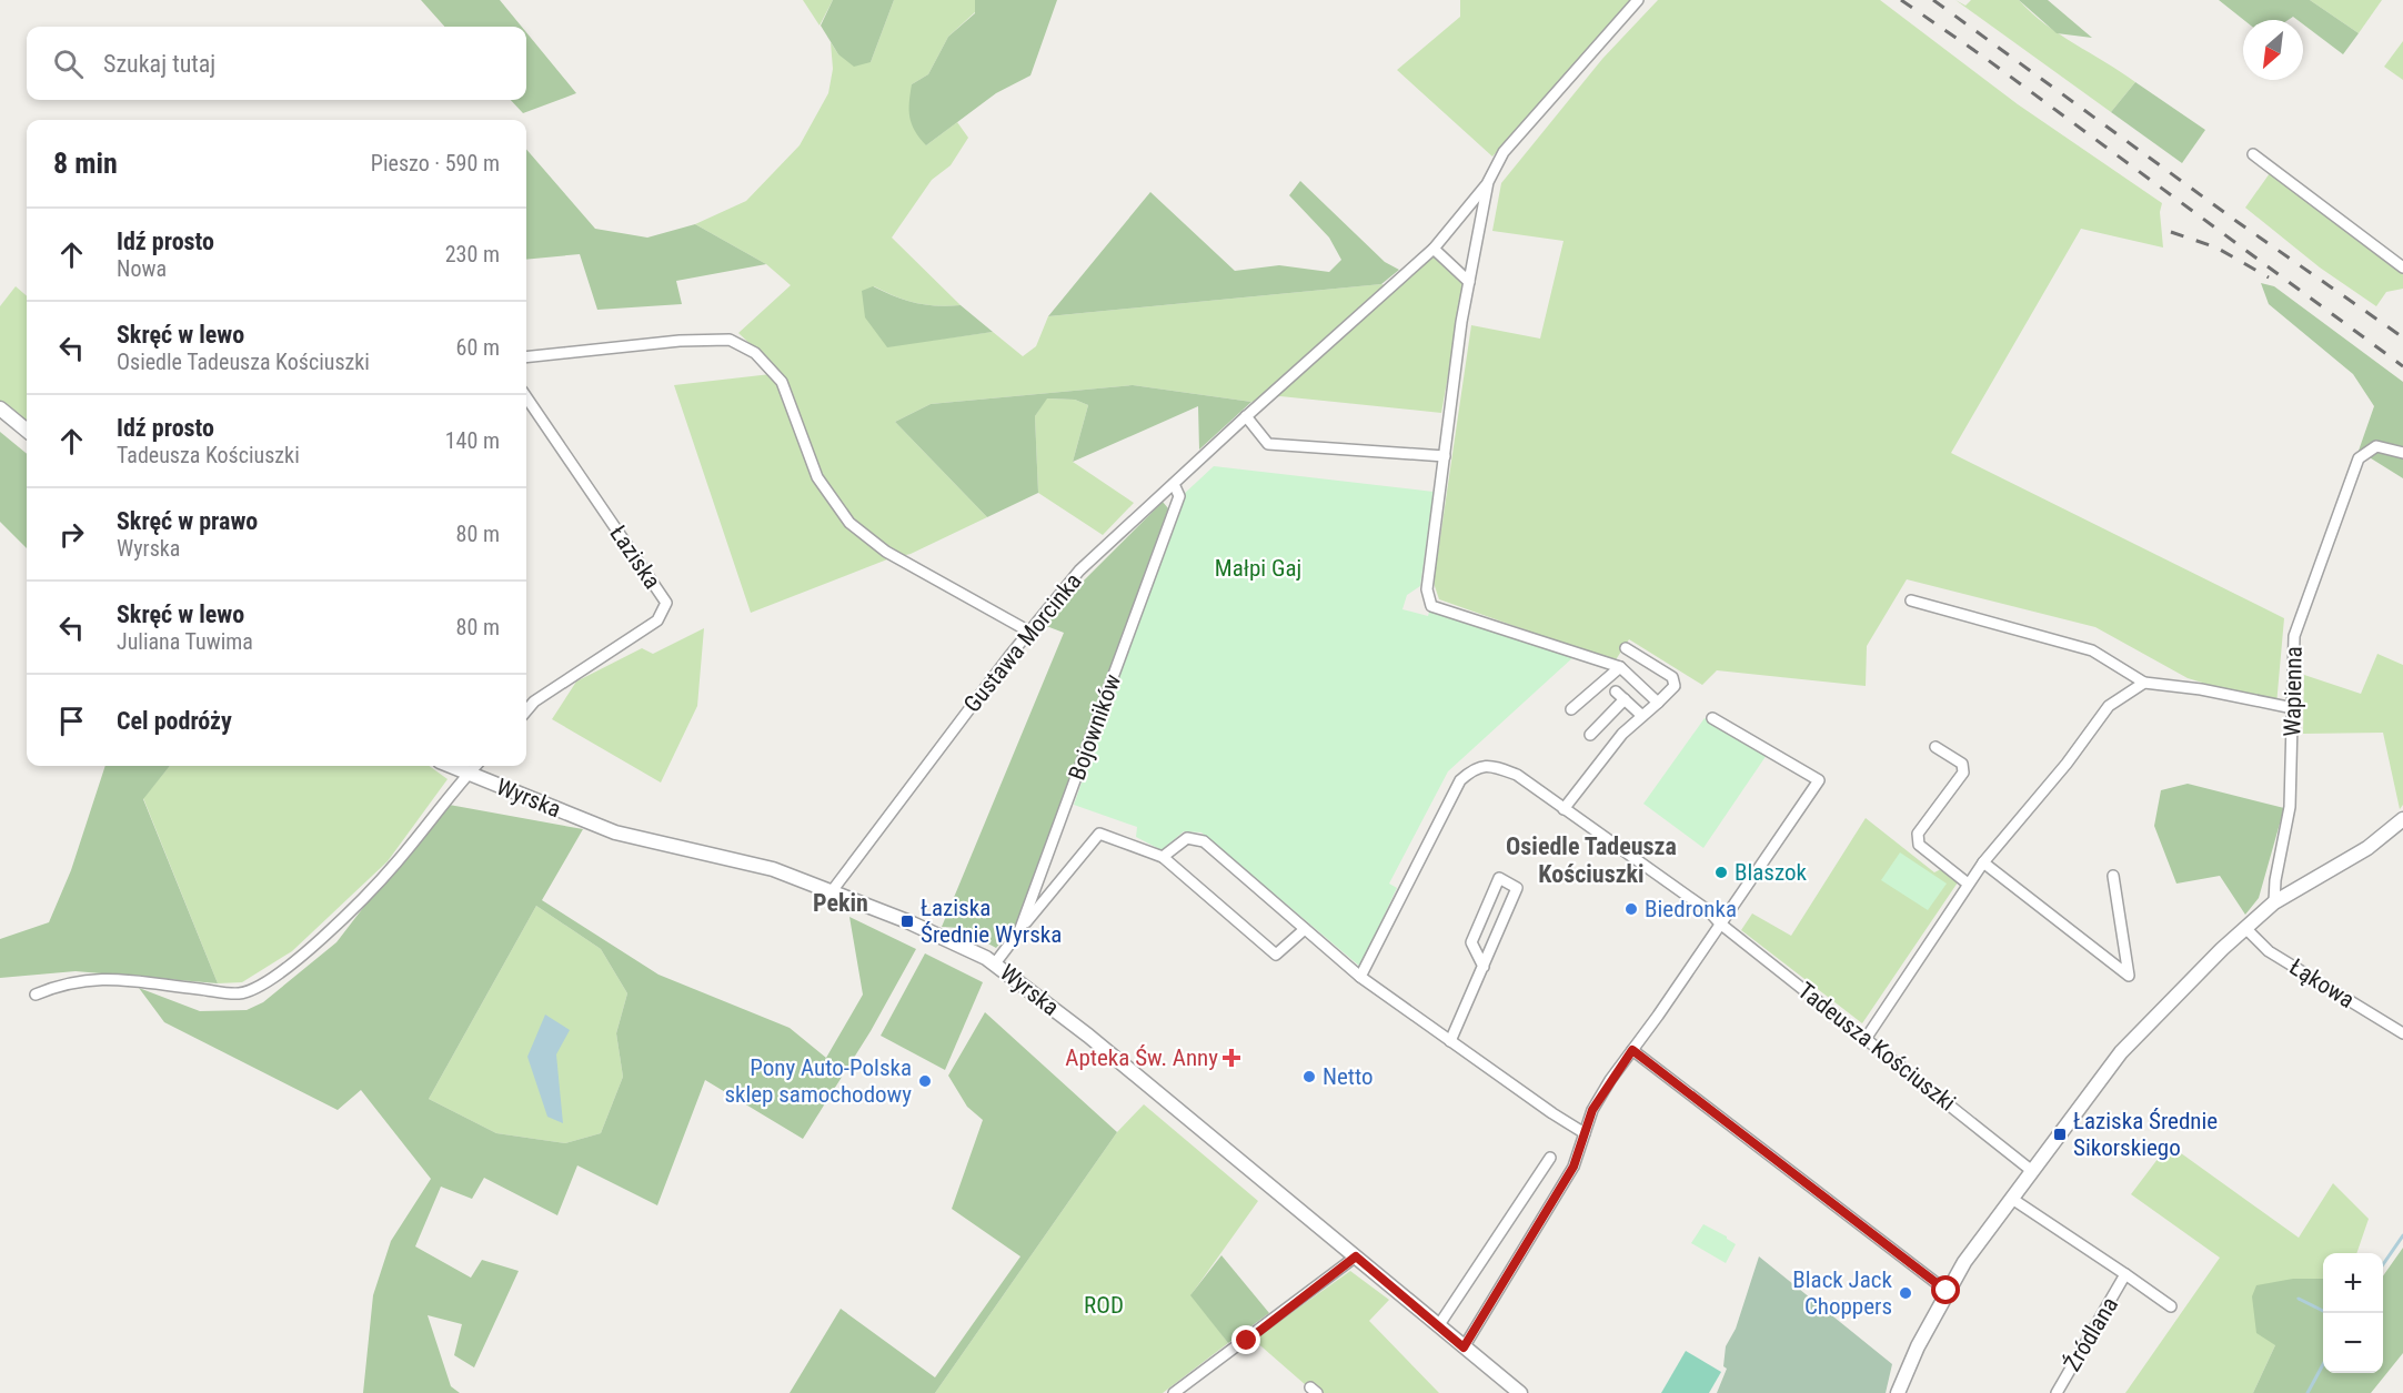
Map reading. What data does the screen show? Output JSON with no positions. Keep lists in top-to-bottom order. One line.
{"streets":{"street":["Łaziska","Gustawa Morcinka","Wapienna","Bojowników","Wyrska","Łąkowa","Tadeusza Kościuszki","Źródlana"]},"crossings":[["Gustawa Morcinka","Bojowników"],["Gustawa Morcinka","Wyrska"],["Bojowników","Wyrska"]],"districts":["Osiedle Tadeusza Kościuszki","Pekin"],"parks":["Małpi Gaj","ROD"],"places":{"other":["Blaszok","Biedronka","Netto","Pony Auto-Polska sklep samochodowy","Black Jack Choppers"],"transit":["Łaziska Średnie Wyrska","Łaziska Średnie Sikorskiego"],"health":["Apteka Św. Anny"]},"north":"bottom left","page":{"search":"Szukaj tutaj","heading":["8 min","Pieszo · 590 m"],"list":[["Idź prosto","Nowa","230 m"],["Skręć w lewo","Osiedle Tadeusza Kościuszki","60 m"],["Idź prosto","Tadeusza Kościuszki","140 m"],["Skręć w prawo","Wyrska","80 m"],["Skręć w lewo","Juliana Tuwima","80 m"],"Cel podróży"],"map_buttons":["+","−"]}}
